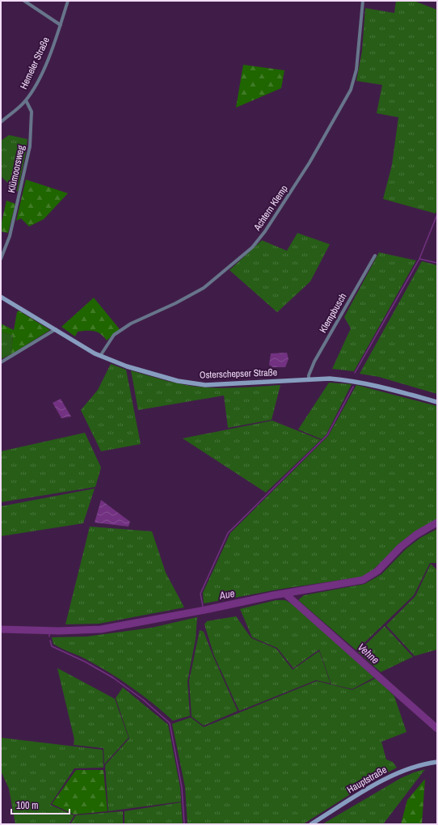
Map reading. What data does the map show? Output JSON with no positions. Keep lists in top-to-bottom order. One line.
{"streets":{"main road":["Osterschepser Straße","Hauptstraße"],"street":["Hemeler Straße","Klümoorsweg","Achtern Klemp","Klempbusch"]},"crossings":[["Hemeler Straße","Klümoorsweg"],["Achtern Klemp","Osterschepser Straße"],["Klempbusch","Osterschepser Straße"]],"water":["Aue","Vehne"],"scale_bar":"100 m"}
